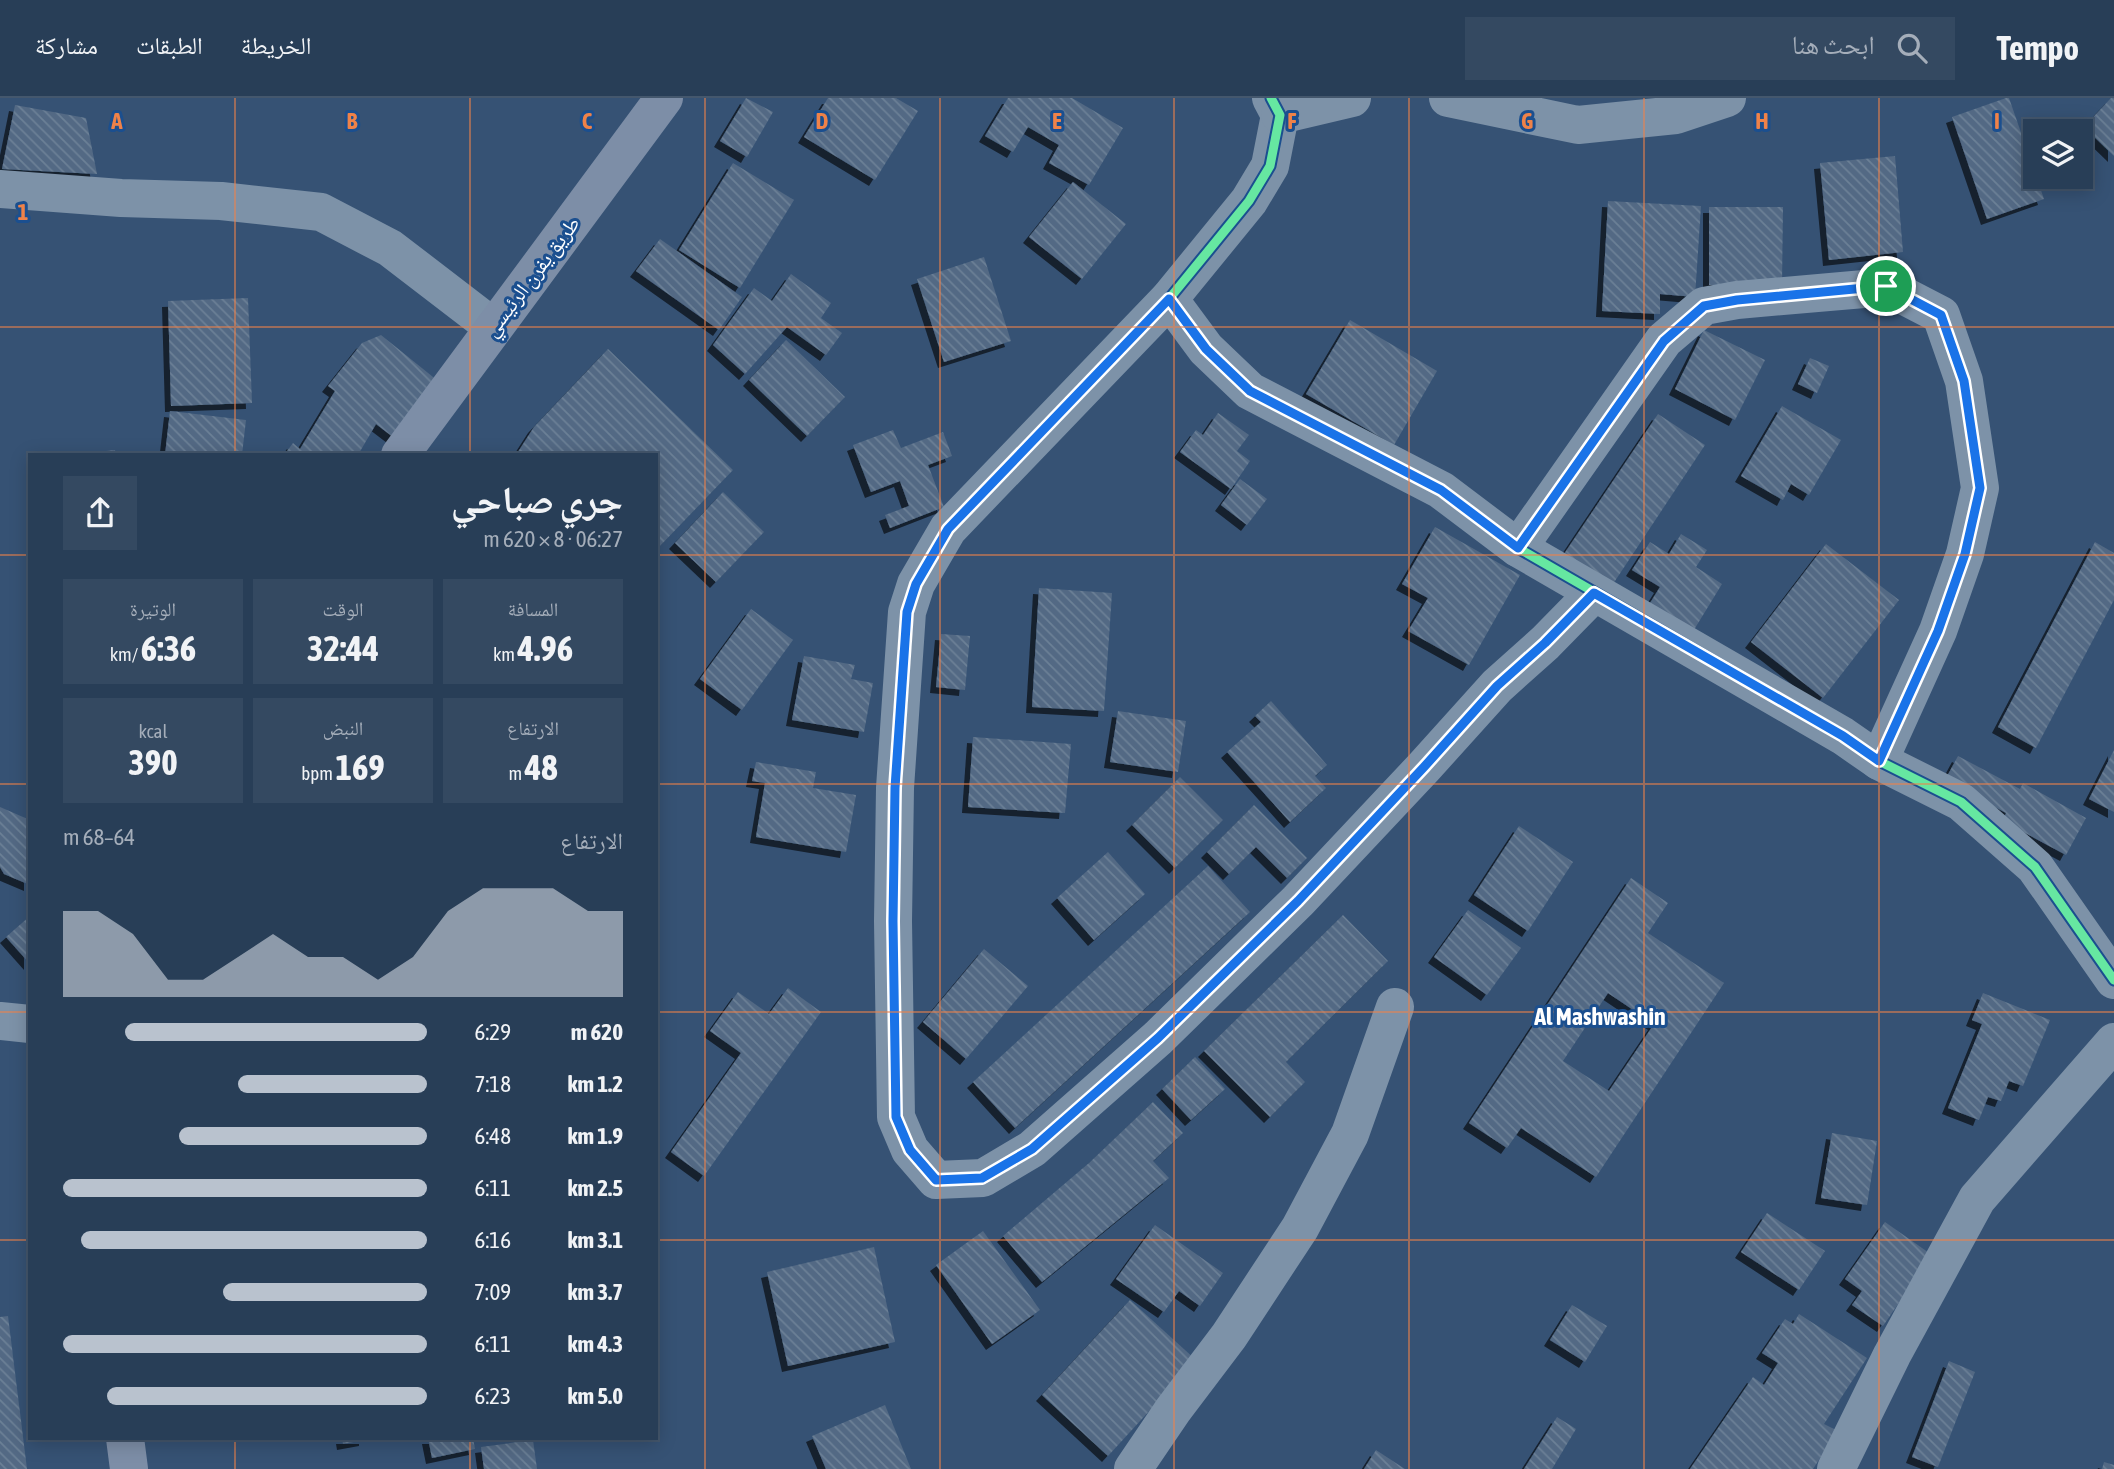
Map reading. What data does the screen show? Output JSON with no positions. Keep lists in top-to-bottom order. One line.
{"streets":{"main road":["طريق يفرن الرئيسي"]},"districts":["Al Mashwashin"],"page":{"header":"Tempo","search":"ابحث هنا","nav":["الخريطة","الطبقات","مشاركة"],"heading":["جري صباحي","06:27 · 8 × 620 m"],"stats":[["المسافة","4.96 km"],["الوقت","32:44"],["الوتيرة","6:36 /km"],["الارتفاع","48 m"],["النبض","169 bpm"],["kcal","390"]],"chart":["الارتفاع","64–68 m"],"list":[{"name":"620 m","note":"6:29"},{"name":"1.2 km","note":"7:18"},{"name":"1.9 km","note":"6:48"},{"name":"2.5 km","note":"6:11"},{"name":"3.1 km","note":"6:16"},{"name":"3.7 km","note":"7:09"},{"name":"4.3 km","note":"6:11"},{"name":"5.0 km","note":"6:23"}]},"grid":{"columns":["A","B","C","D","E","F","G","H","I"],"rows":["1"]}}
